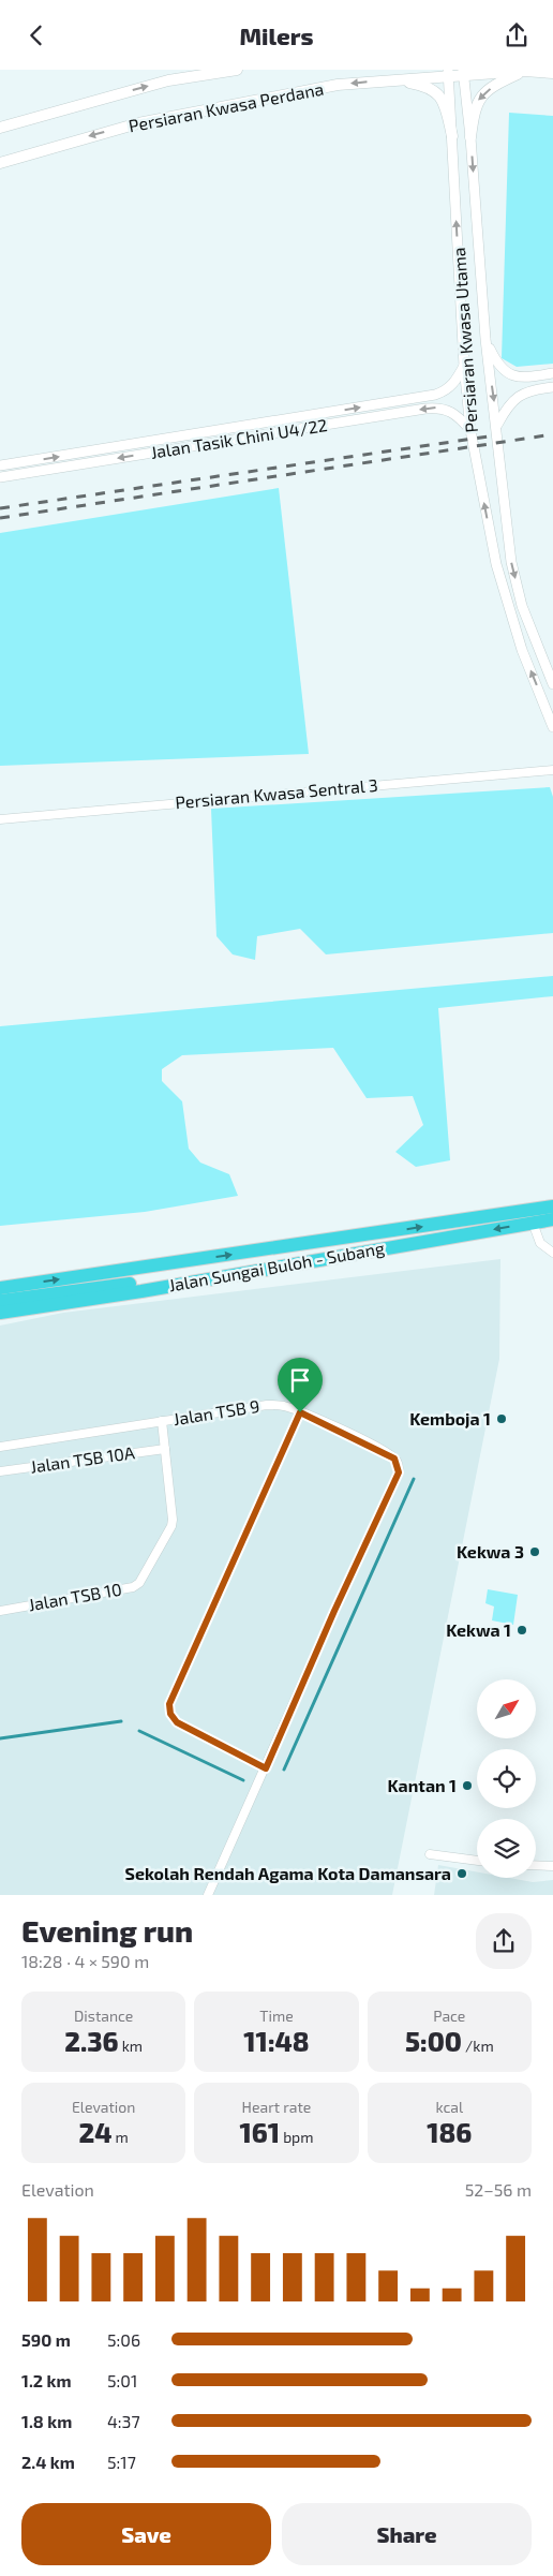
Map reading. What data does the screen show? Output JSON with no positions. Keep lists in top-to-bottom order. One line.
{"streets":{"highway":["Jalan Sungai Buloh - Subang"],"main road":["Persiaran Kwasa Perdana"],"street":["Persiaran Kwasa Utama","Jalan Tasik Chini U4/22","Persiaran Kwasa Sentral 3","Jalan TSB 9","Jalan TSB 10A","Jalan TSB 10"]},"crossings":[["Persiaran Kwasa Perdana","Persiaran Kwasa Utama"],["Persiaran Kwasa Utama","Jalan Tasik Chini U4/22"],["Jalan TSB 9","Jalan TSB 10"],["Jalan TSB 10A","Jalan TSB 10"]],"places":["Kemboja 1","Kekwa 3","Kekwa 1","Kantan 1","Sekolah Rendah Agama Kota Damansara"],"north":"top right","page":{"header":"Milers","heading":["Evening run","18:28 · 4 × 590 m"],"stats":[["Distance","2.36 km"],["Time","11:48"],["Pace","5:00 /km"],["Elevation","24 m"],["Heart rate","161 bpm"],["kcal","186"]],"chart":["Elevation","52–56 m"],"list":[{"name":"590 m","note":"5:06"},{"name":"1.2 km","note":"5:01"},{"name":"1.8 km","note":"4:37"},{"name":"2.4 km","note":"5:17"}],"buttons":["Save","Share"]}}
